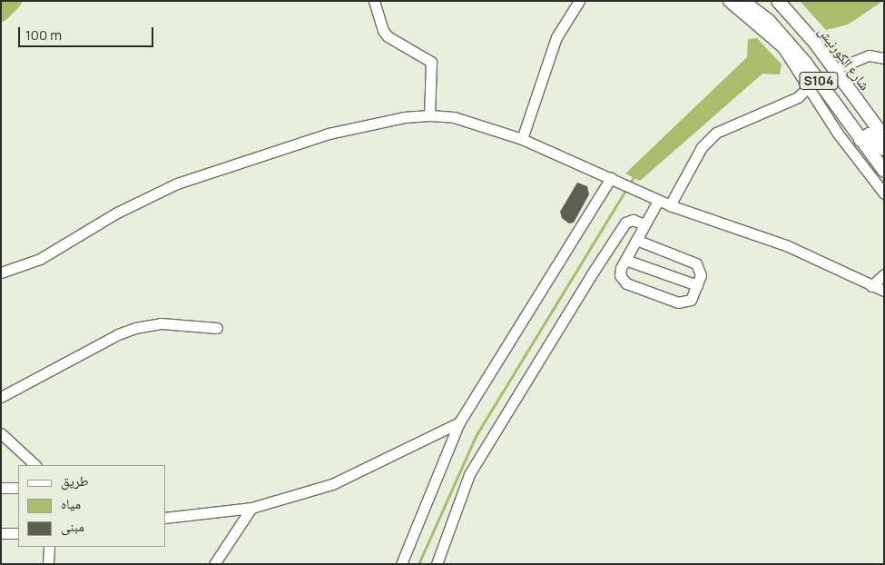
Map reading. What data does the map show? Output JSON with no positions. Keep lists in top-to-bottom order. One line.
{"streets":{"main road":["شارع الكورنيش","S104"]},"legend":["طريق","مياه","مبنى"],"scale_bar":"100 m"}
